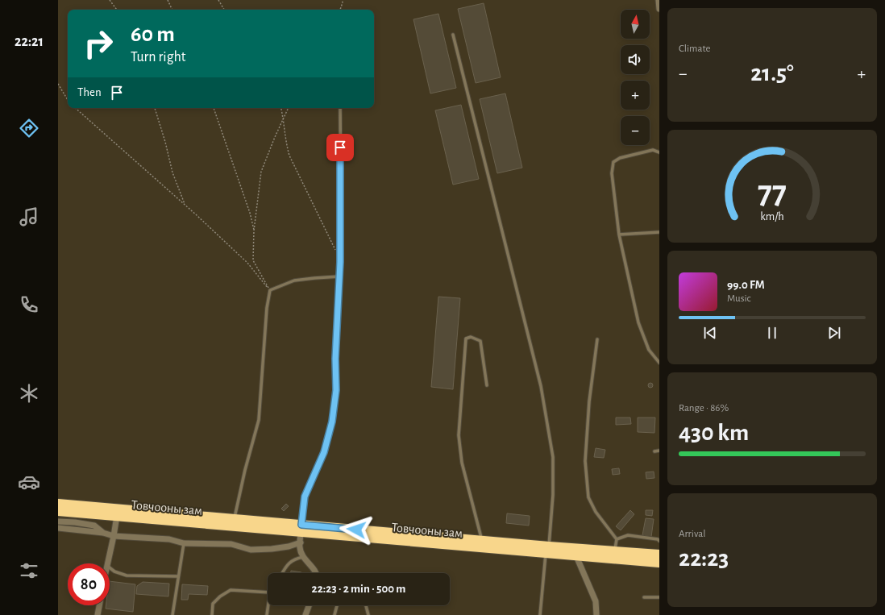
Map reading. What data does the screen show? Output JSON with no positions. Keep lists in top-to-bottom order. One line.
{"streets":{"highway":["Товчооны зам"]},"north":"top","page":{"tabs":"22:21","tile":["Climate",["Range · 86%","430 km"],["Arrival","22:23"]],"map_buttons":["+","−"],"turn":["60 m","Turn right"],"heat":["−","21.5°","+"],"then":"Then","song":["99.0 FM","Music"],"limit":"80","trip":"22:23 · 2 min · 500 m","gauge":["77","km/h"]}}
